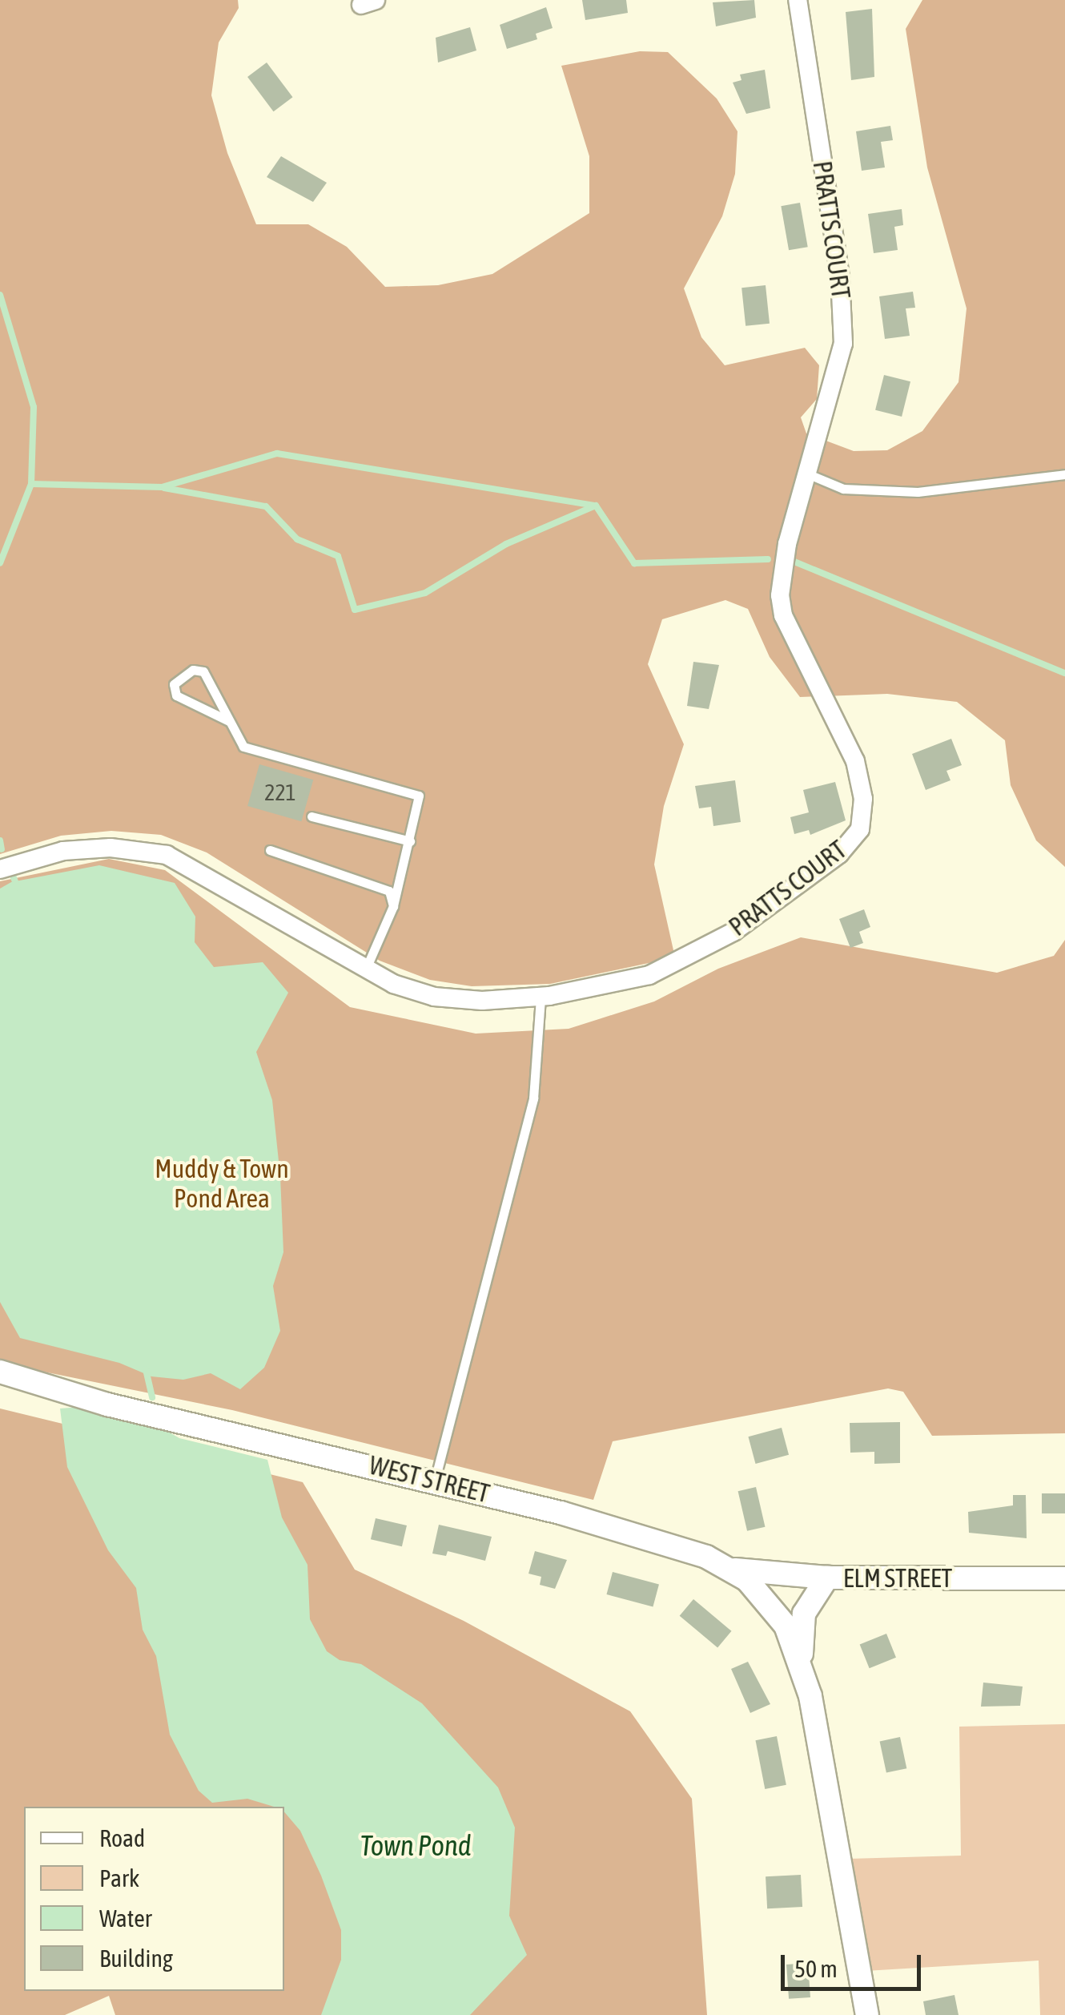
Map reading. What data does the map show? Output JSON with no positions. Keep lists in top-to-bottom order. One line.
{"streets":{"street":["PRATTS COURT","WEST STREET","ELM STREET"]},"crossings":[["WEST STREET","ELM STREET"]],"water":["Town Pond"],"parks":["Muddy & Town Pond Area"],"house_numbers":["221"],"legend":["Road","Park","Water","Building"],"scale_bar":"50 m"}
